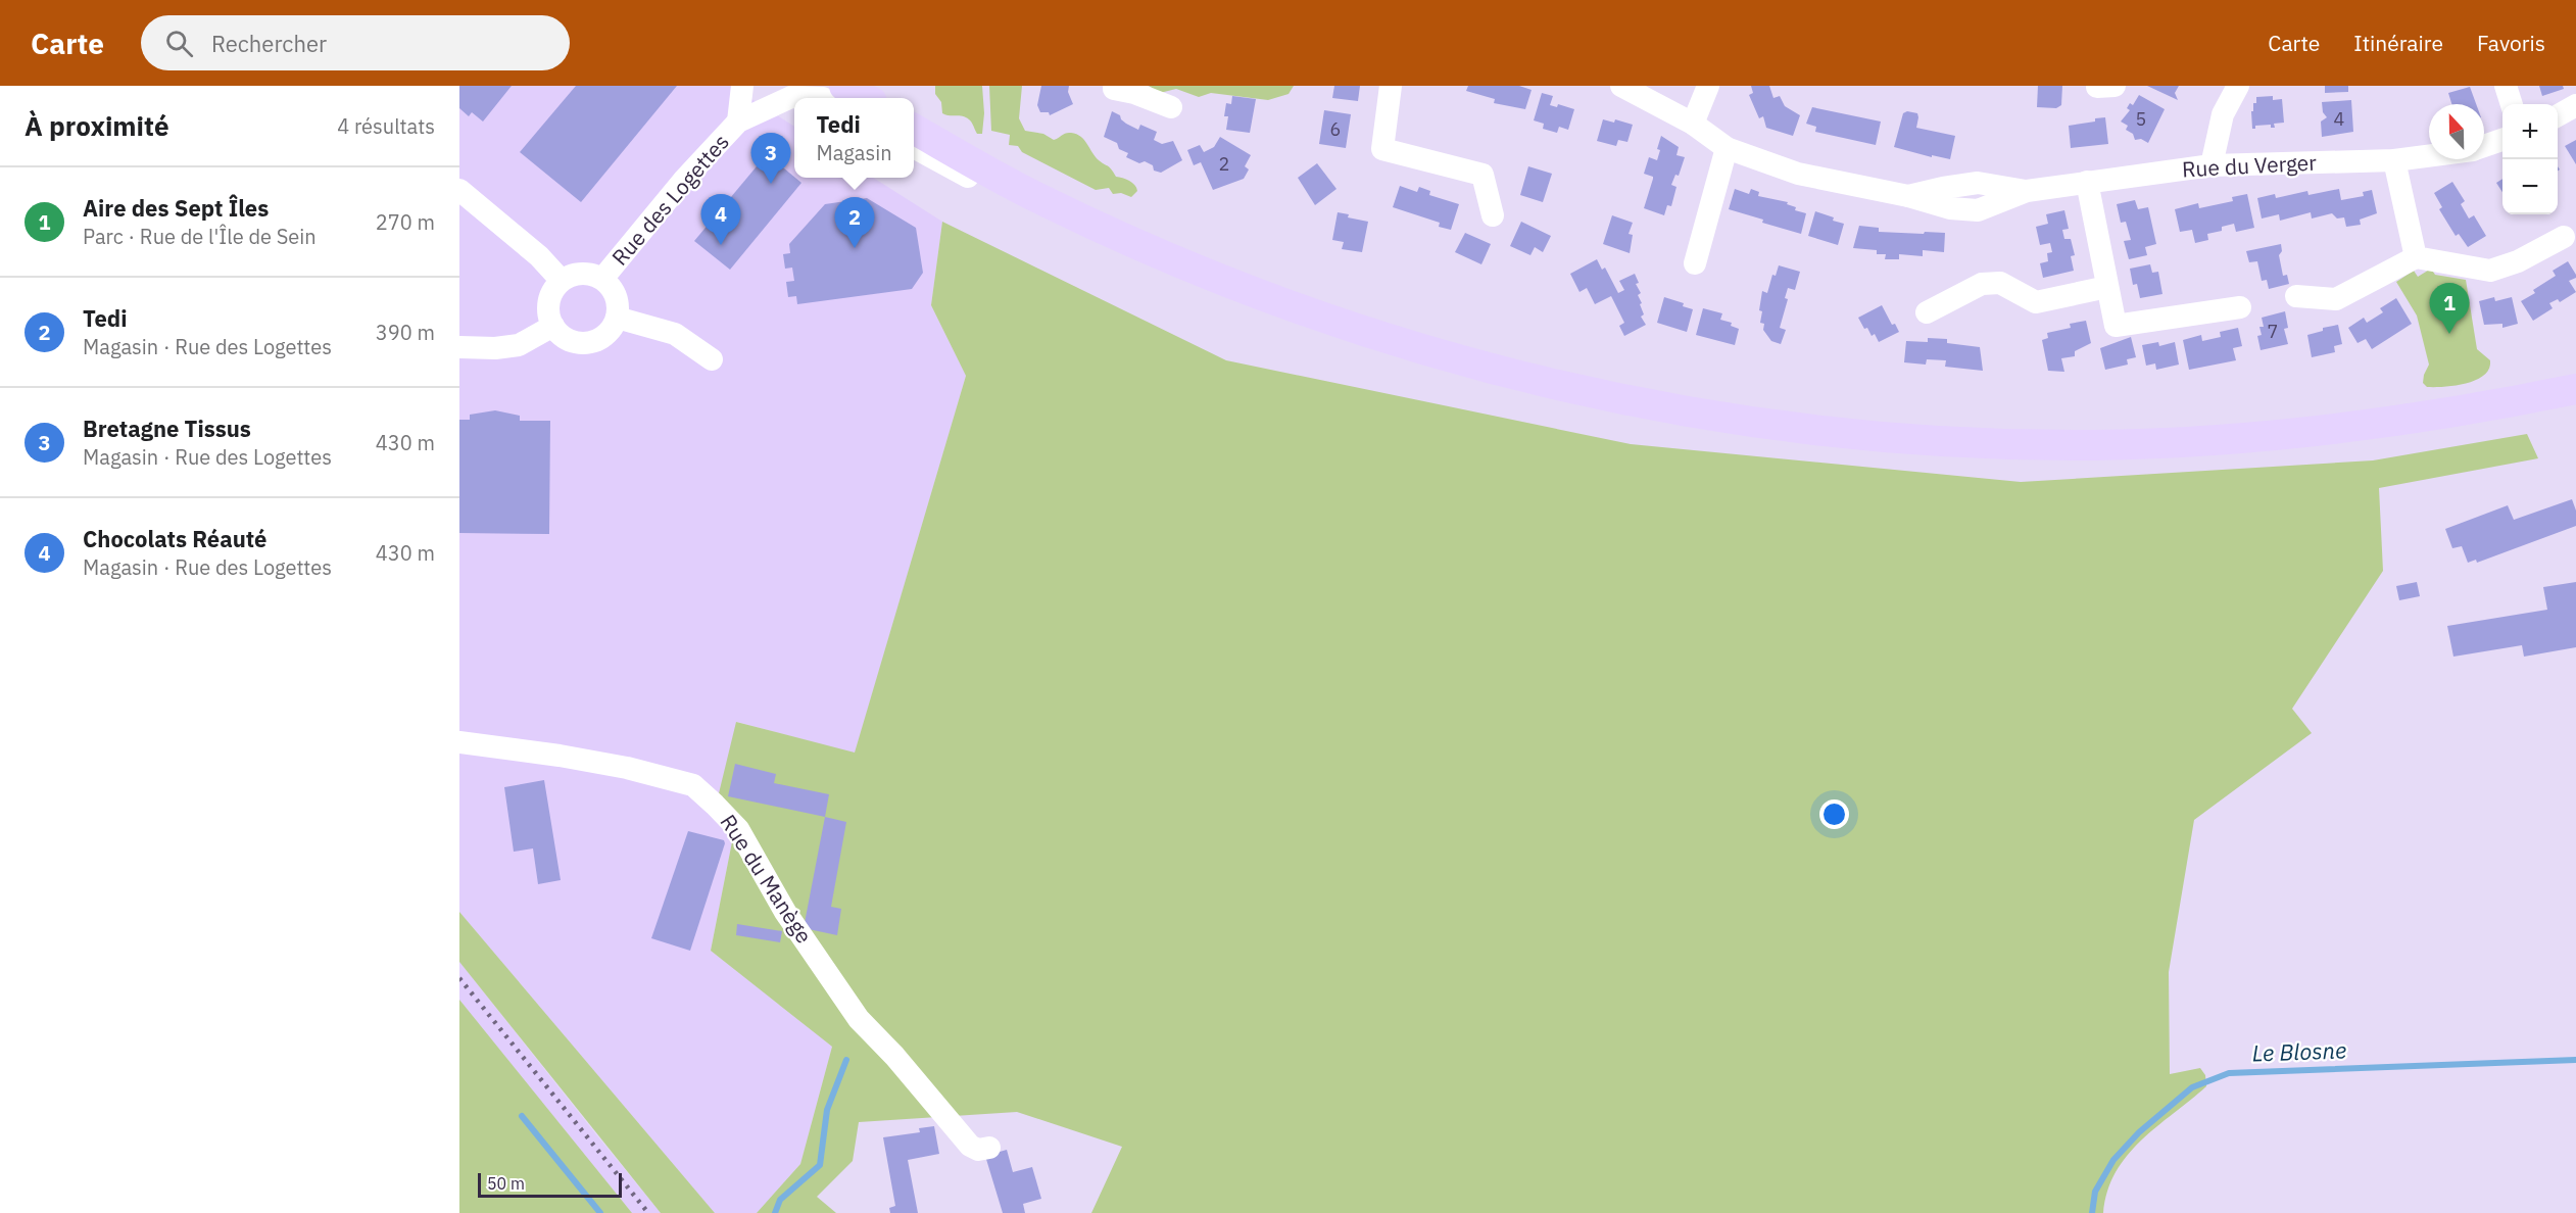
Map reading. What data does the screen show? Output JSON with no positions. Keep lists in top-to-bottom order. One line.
{"streets":{"street":["Rue du Verger","Rue des Logettes","Rue du Manège"]},"water":["Le Blosne"],"house_numbers":["5","4","6","2","7"],"scale_bar":"50 m","north":"top","page":{"header":"Carte","search":"Rechercher","nav":["Carte","Itinéraire","Favoris"],"heading":["À proximité","4 résultats"],"popup":["Tedi","Magasin"],"map_buttons":["+","−"],"pins":["3","4","2","1"],"list":[{"mark":"1","name":"Aire des Sept Îles","note":"Parc · Rue de l'Île de Sein","value":"270 m"},{"mark":"2","name":"Tedi","note":"Magasin · Rue des Logettes","value":"390 m"},{"mark":"3","name":"Bretagne Tissus","note":"Magasin · Rue des Logettes","value":"430 m"},{"mark":"4","name":"Chocolats Réauté","note":"Magasin · Rue des Logettes","value":"430 m"}],"scale":"50 m"}}
